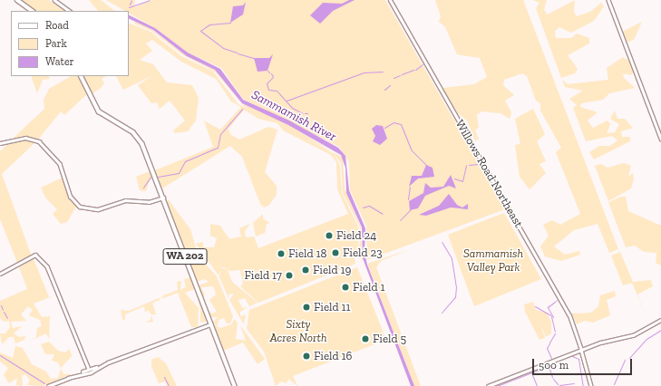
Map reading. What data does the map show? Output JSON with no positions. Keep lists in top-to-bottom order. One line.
{"streets":{"main road":["Willows Road Northeast","WA 202"]},"water":["Sammamish River"],"parks":["Sammamish Valley Park","Sixty Acres North"],"places":["Field 24","Field 23","Field 18","Field 19","Field 17","Field 1","Field 11","Field 5","Field 16"],"legend":["Road","Park","Water"],"scale_bar":"500 m"}
